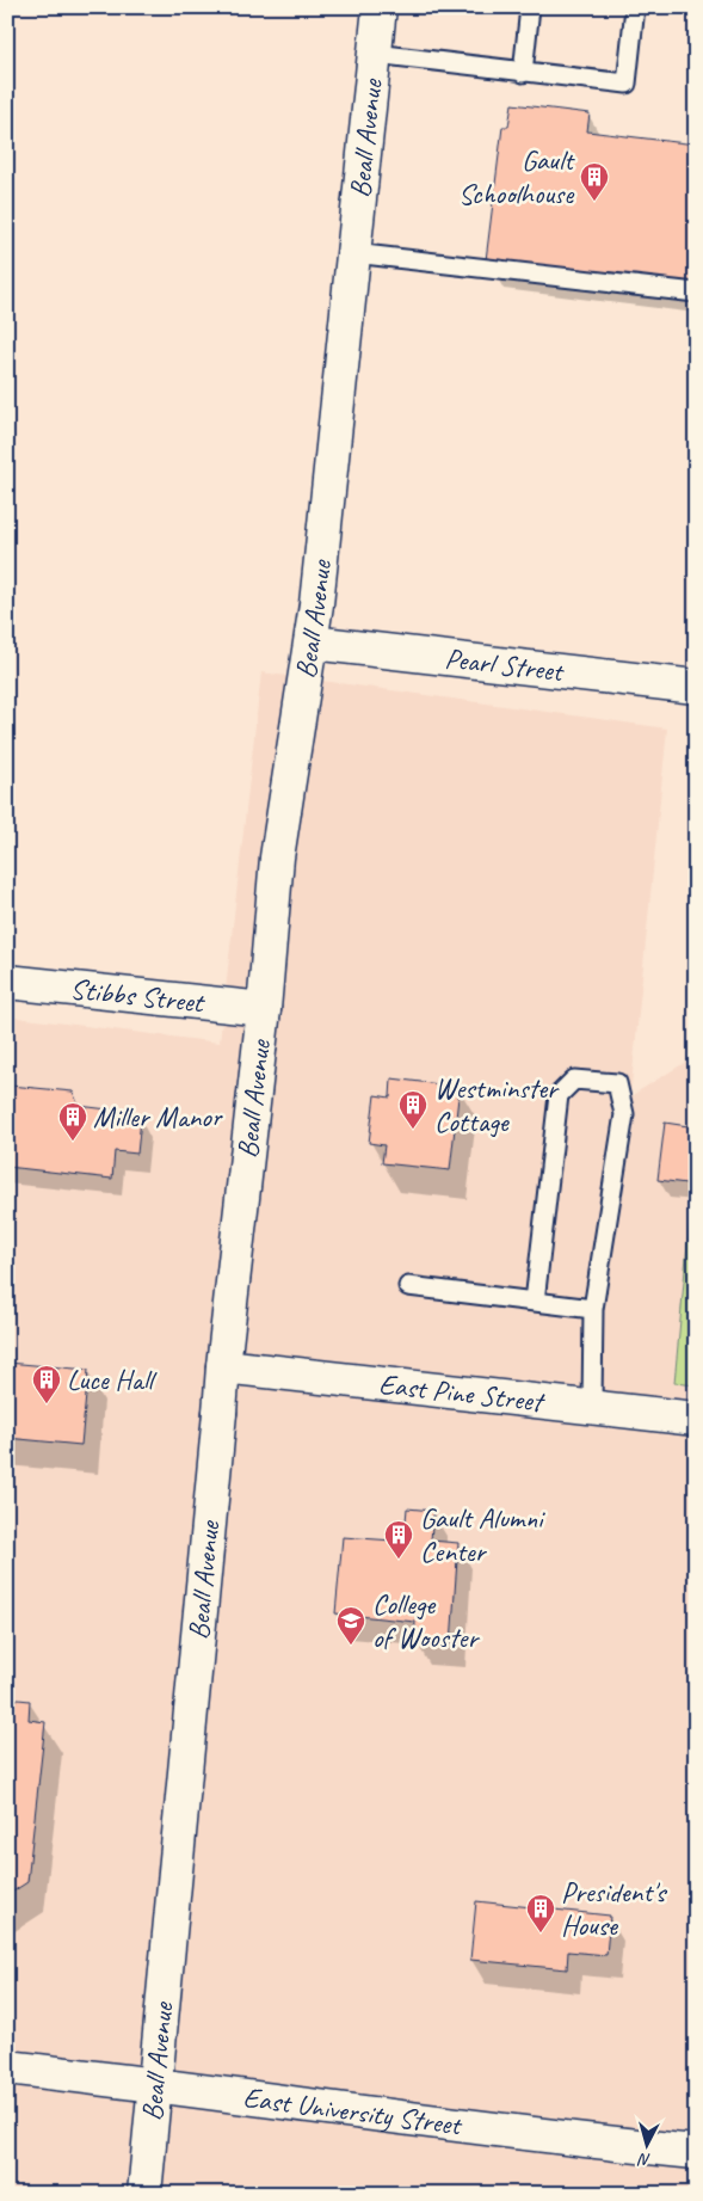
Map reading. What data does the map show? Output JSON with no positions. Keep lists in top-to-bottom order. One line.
{"streets":{"street":["Beall Avenue","Pearl Street","Stibbs Street","East Pine Street","East University Street"]},"crossings":[["Beall Avenue","Pearl Street"],["Beall Avenue","Stibbs Street"],["Beall Avenue","East Pine Street"],["Beall Avenue","East University Street"]],"places":{"building":["Gault Schoolhouse","Westminster Cottage","Miller Manor","Luce Hall","Gault Alumni Center","President's House"],"school or university":["College of Wooster"]},"north":"bottom"}
